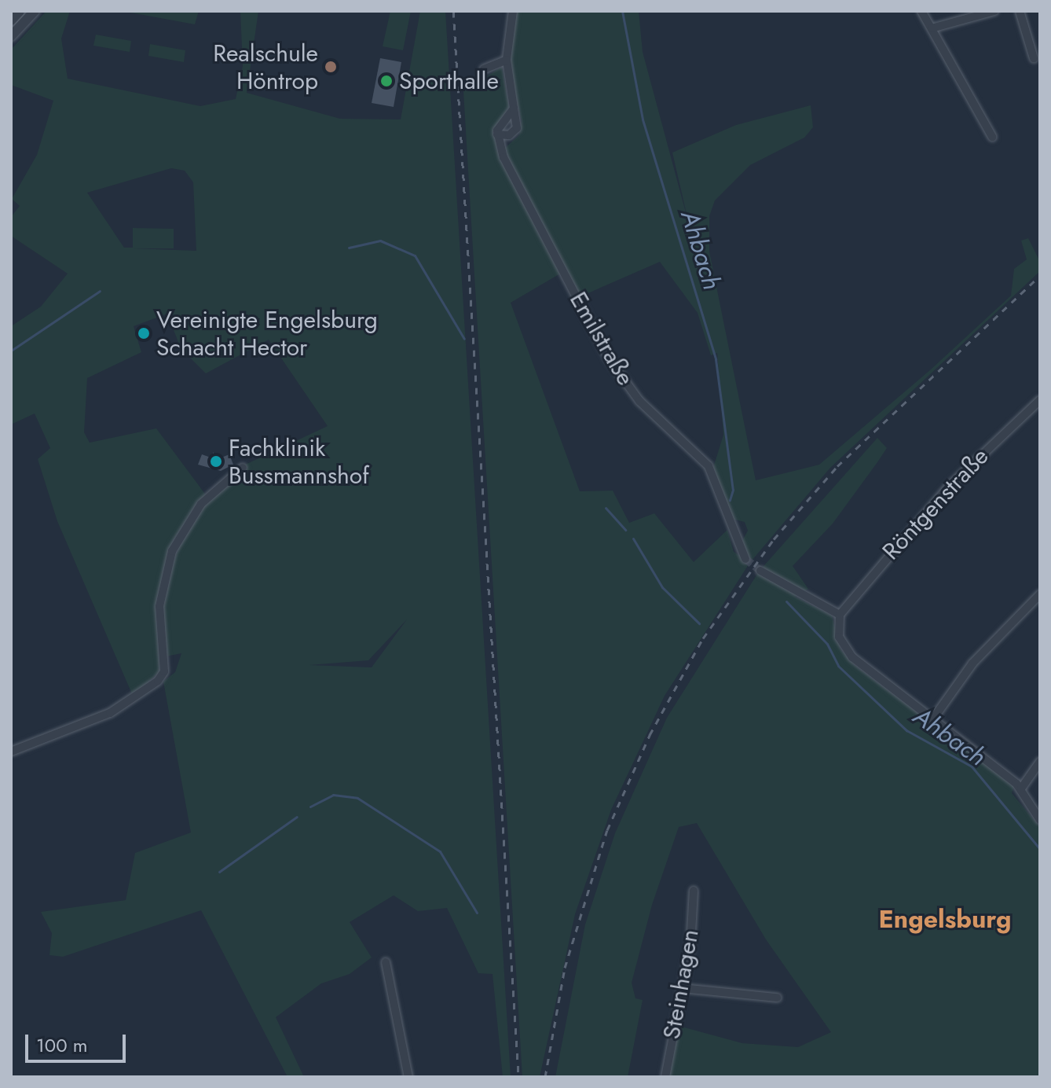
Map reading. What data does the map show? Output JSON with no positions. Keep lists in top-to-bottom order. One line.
{"streets":{"street":["Emilstraße","Röntgenstraße","Steinhagen"]},"districts":["Engelsburg"],"water":["Ahbach"],"places":["Realschule Höntrop","Sporthalle","Vereinigte Engelsburg Schacht Hector","Fachklinik Bussmannshof"],"scale_bar":"100 m"}
